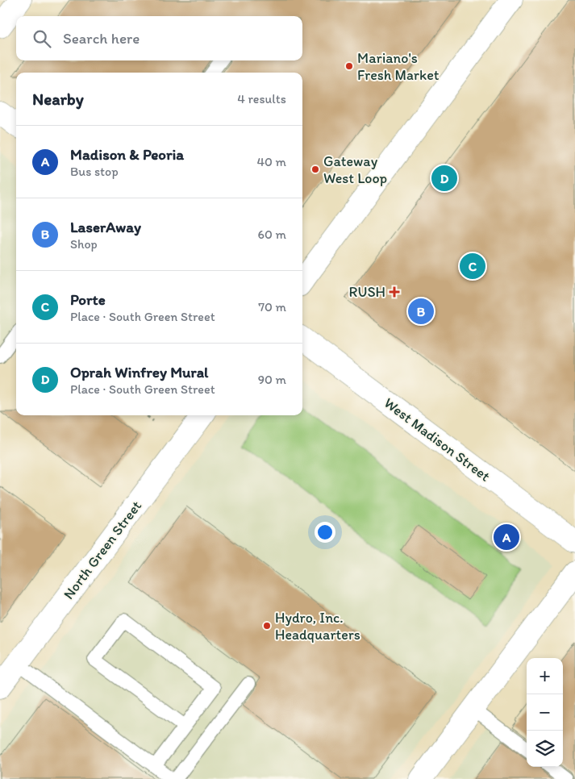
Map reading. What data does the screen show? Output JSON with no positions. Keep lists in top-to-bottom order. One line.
{"streets":{"street":["West Madison Street","North Green Street"]},"places":{"other":["Mariano's Fresh Market","Gateway West Loop","Hydro, Inc. Headquarters"],"health":["RUSH"]},"page":{"search":"Search here","heading":["Nearby","4 results"],"list":[{"mark":"A","name":"Madison & Peoria","note":"Bus stop","value":"40 m"},{"mark":"B","name":"LaserAway","note":"Shop","value":"60 m"},{"mark":"C","name":"Porte","note":"Place · South Green Street","value":"70 m"},{"mark":"D","name":"Oprah Winfrey Mural","note":"Place · South Green Street","value":"90 m"}],"pins":["D","C","B","A"],"map_buttons":["+","−"]}}
